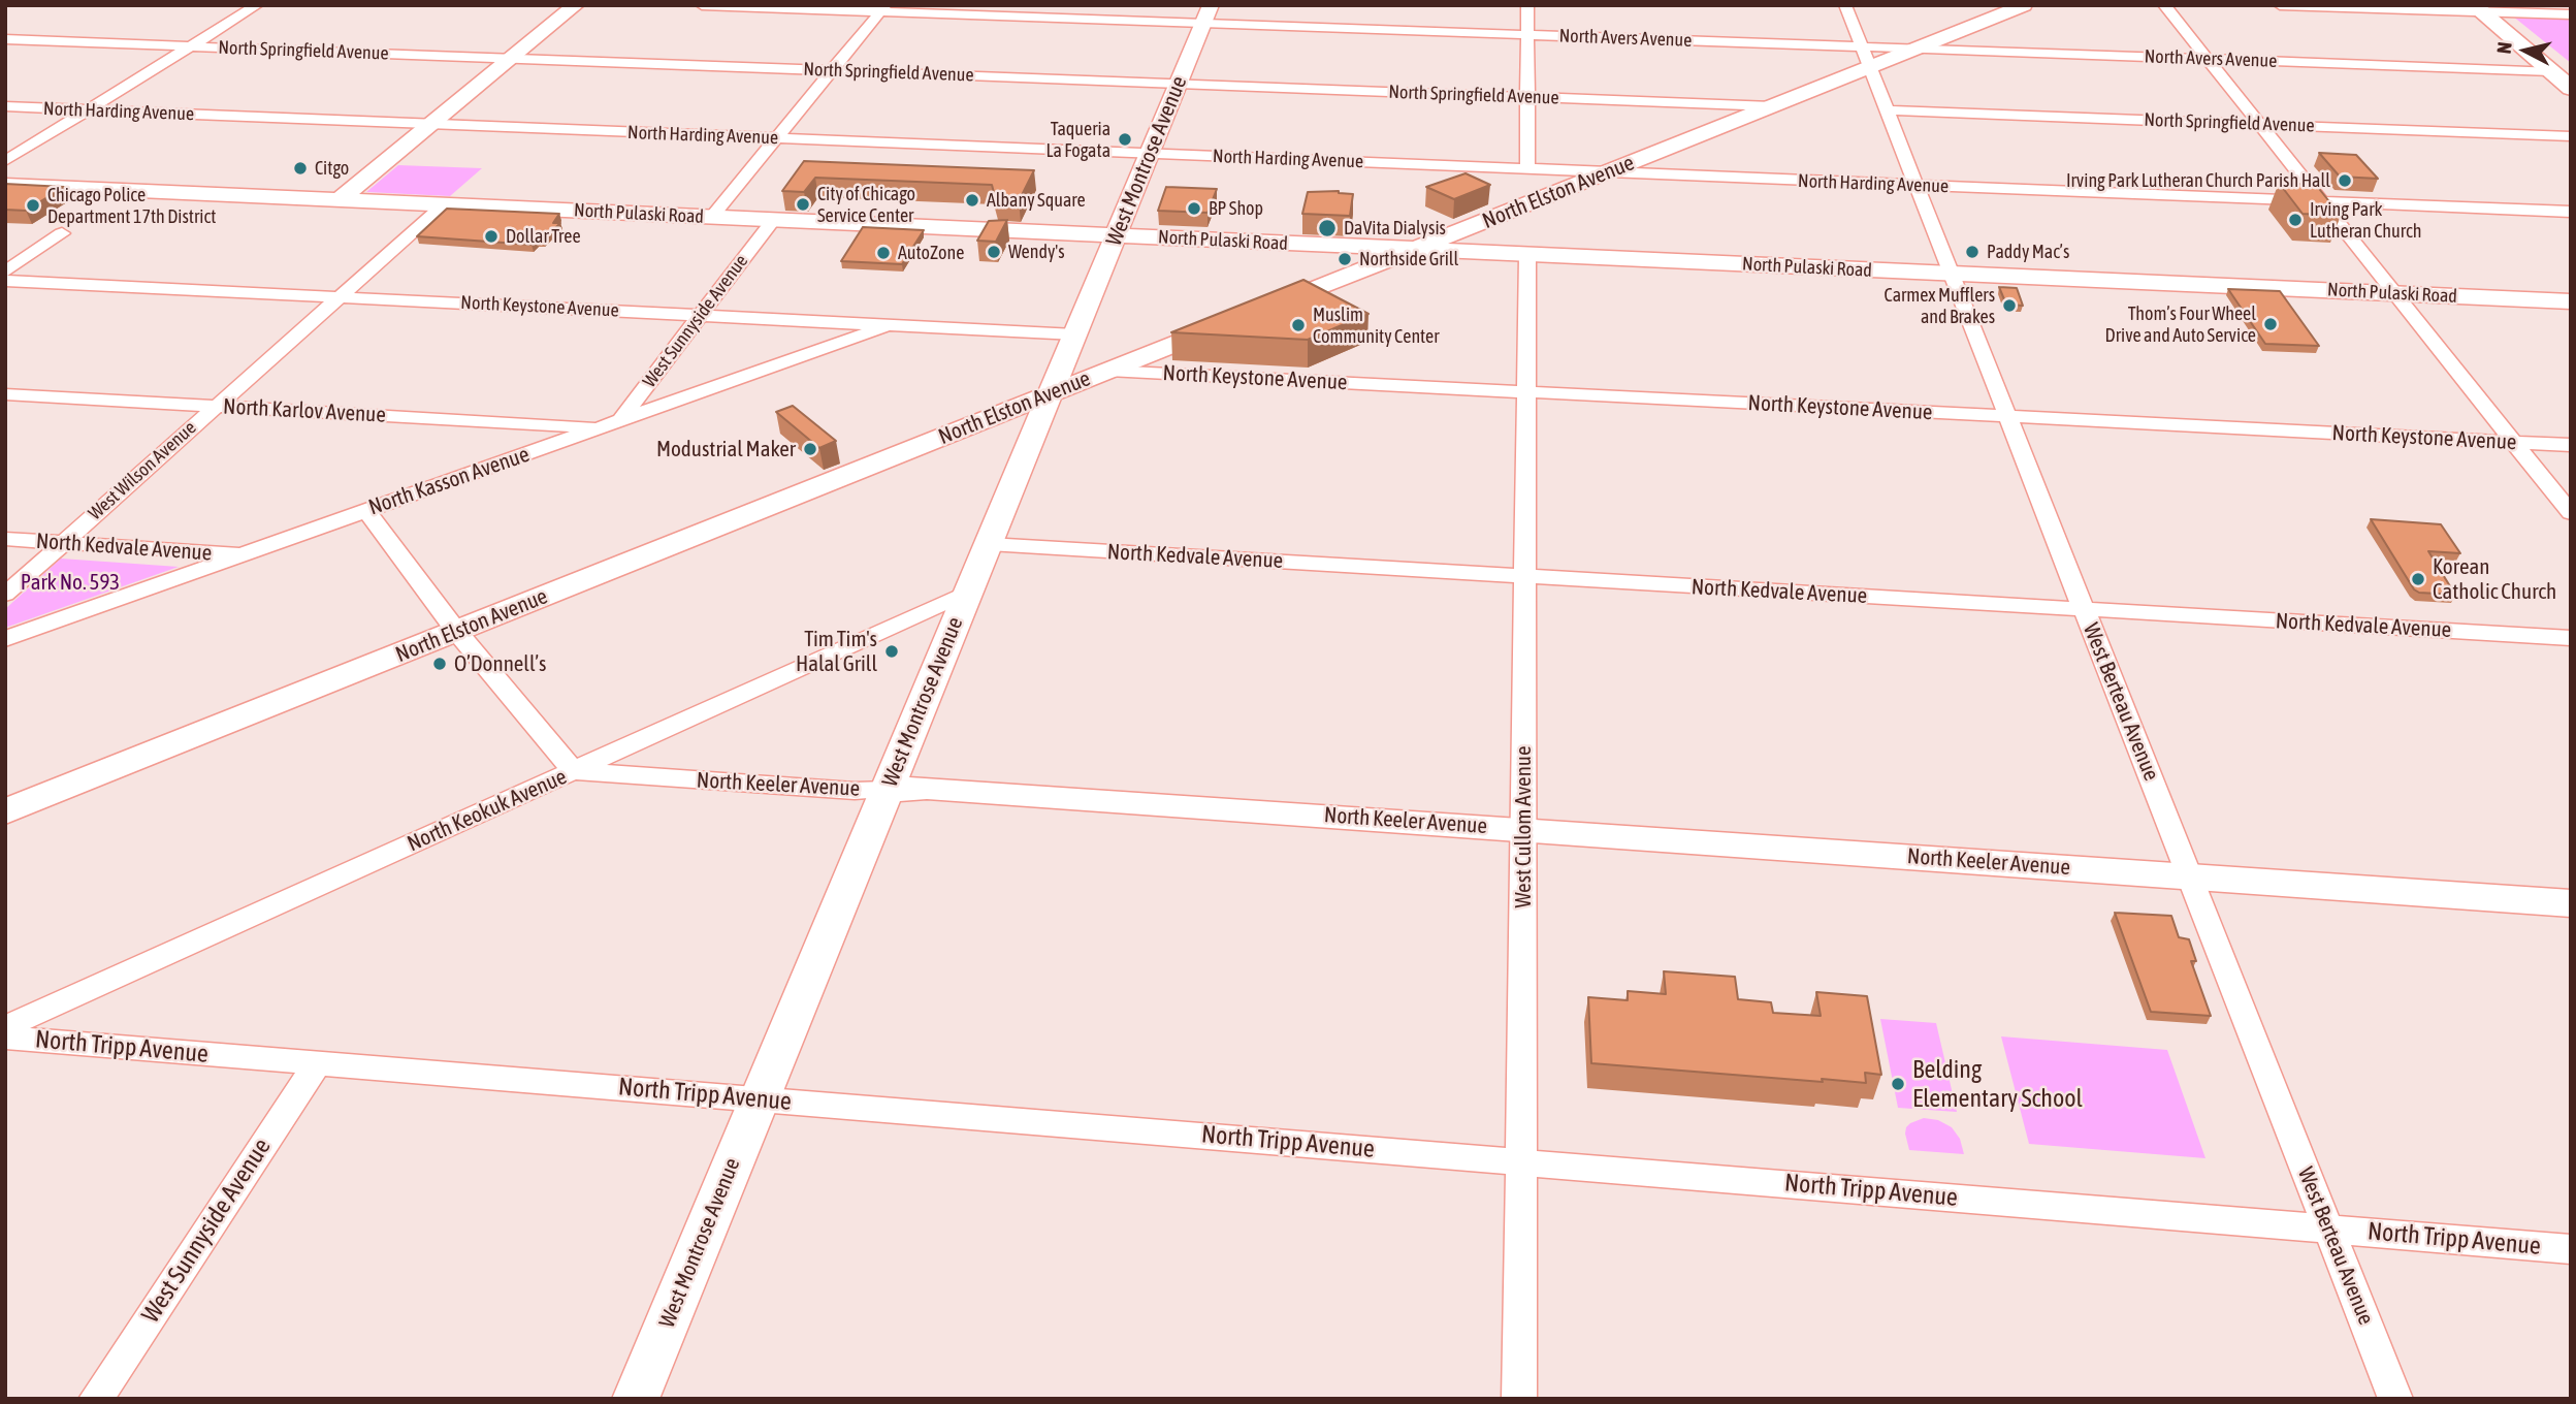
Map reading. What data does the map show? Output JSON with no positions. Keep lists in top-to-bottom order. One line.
{"streets":{"main road":["West Montrose Avenue","North Elston Avenue","North Pulaski Road","North Keeler Avenue"],"street":["North Avers Avenue","North Springfield Avenue","North Harding Avenue","North Keystone Avenue","West Sunnyside Avenue","North Karlov Avenue","West Wilson Avenue","North Kasson Avenue","North Kedvale Avenue","West Berteau Avenue","North Keokuk Avenue","West Cullom Avenue","North Tripp Avenue"]},"crossings":[["North Avers Avenue","West Montrose Avenue"],["North Avers Avenue","North Elston Avenue"],["North Avers Avenue","West Berteau Avenue"],["North Springfield Avenue","West Montrose Avenue"],["North Springfield Avenue","North Elston Avenue"],["North Springfield Avenue","West Berteau Avenue"],["North Harding Avenue","West Montrose Avenue"],["North Harding Avenue","North Elston Avenue"],["North Harding Avenue","West Berteau Avenue"],["West Montrose Avenue","North Elston Avenue"],["West Montrose Avenue","North Pulaski Road"],["West Montrose Avenue","North Keystone Avenue"],["West Montrose Avenue","North Kedvale Avenue"],["West Montrose Avenue","North Keeler Avenue"],["West Montrose Avenue","North Keokuk Avenue"],["West Montrose Avenue","North Tripp Avenue"],["North Elston Avenue","North Pulaski Road"],["North Elston Avenue","North Keystone Avenue"],["North Elston Avenue","West Berteau Avenue"],["North Pulaski Road","West Sunnyside Avenue"],["North Pulaski Road","West Wilson Avenue"],["North Pulaski Road","West Berteau Avenue"],["North Pulaski Road","West Cullom Avenue"],["North Keystone Avenue","West Sunnyside Avenue"],["North Keystone Avenue","West Wilson Avenue"],["North Keystone Avenue","North Kasson Avenue"],["North Keystone Avenue","West Berteau Avenue"],["North Keystone Avenue","West Cullom Avenue"],["West Sunnyside Avenue","North Karlov Avenue"],["West Sunnyside Avenue","North Kasson Avenue"],["West Sunnyside Avenue","North Tripp Avenue"],["North Karlov Avenue","West Wilson Avenue"],["North Karlov Avenue","North Kasson Avenue"],["West Wilson Avenue","North Kedvale Avenue"],["North Kasson Avenue","North Kedvale Avenue"],["North Kedvale Avenue","West Berteau Avenue"],["North Kedvale Avenue","West Cullom Avenue"],["West Berteau Avenue","North Keeler Avenue"],["West Berteau Avenue","North Tripp Avenue"],["North Keeler Avenue","North Keokuk Avenue"],["North Keeler Avenue","West Cullom Avenue"],["West Cullom Avenue","North Tripp Avenue"]],"parks":["Park No. 593"],"places":["Taqueria La Fogata","Citgo","Irving Park Lutheran Church Parish Hall","Albany Square","City of Chicago Service Center","Chicago Police Department 17th District","BP Shop","Irving Park Lutheran Church","DaVita Dialysis","Dollar Tree","Wendy's","Paddy Mac’s","AutoZone","Northside Grill","Carmex Mufflers and Brakes","Thom’s Four Wheel Drive and Auto Service","Muslim Community Center","Modustrial Maker","Korean Catholic Church","Tim Tim's Halal Grill","O’Donnell’s","Belding Elementary School"],"north":"left"}
